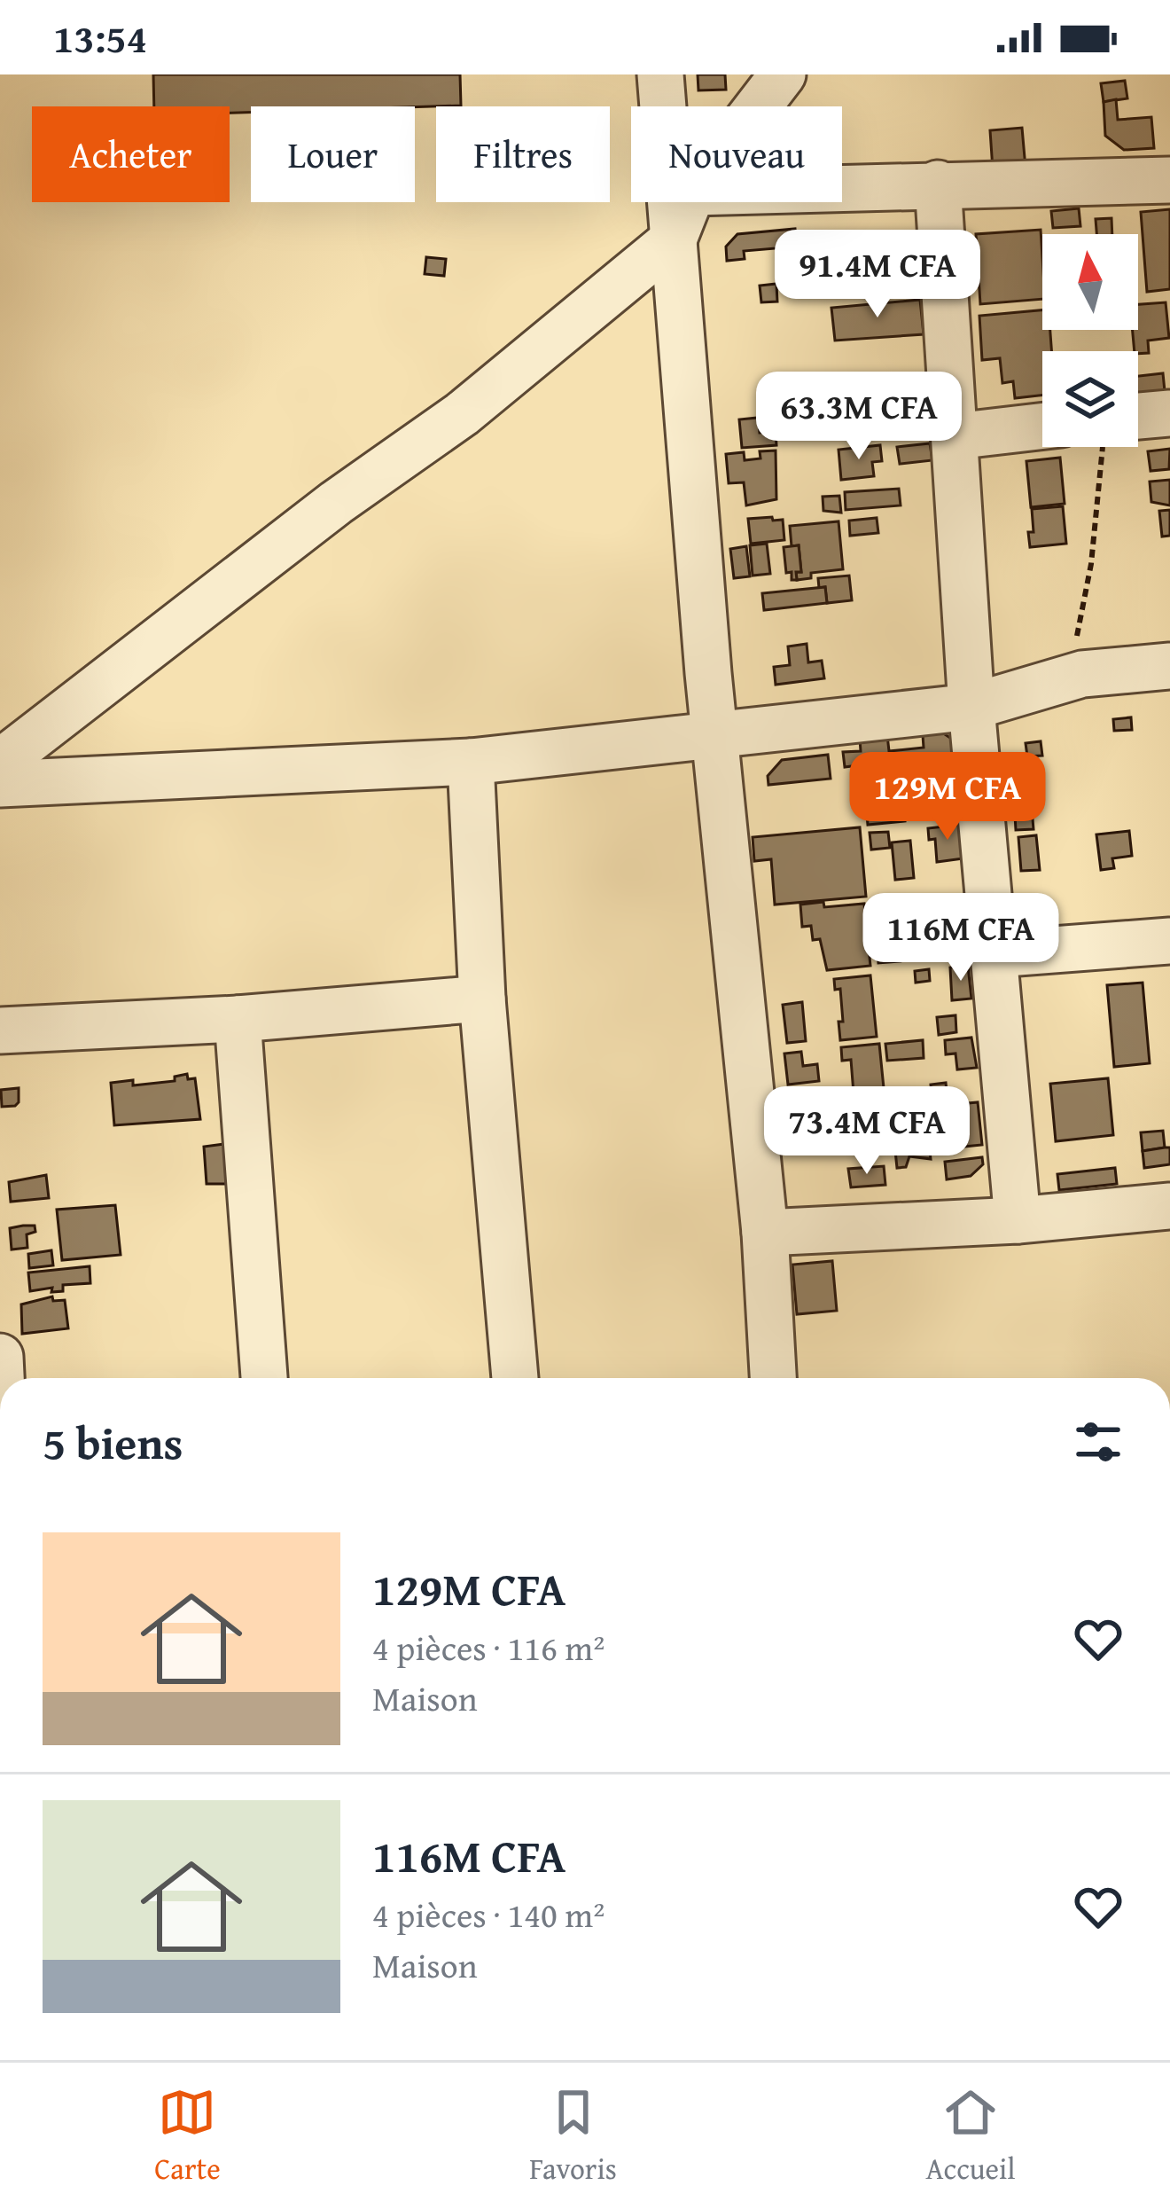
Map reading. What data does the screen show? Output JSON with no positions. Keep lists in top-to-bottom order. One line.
{"north":"top","page":{"status":"13:54","chip":["Acheter","Louer","Filtres","Nouveau"],"price":["91.4M CFA","63.3M CFA","129M CFA","116M CFA","73.4M CFA"],"heading":"5 biens","list":[{"name":"129M CFA","note":"4 pièces · 116 m² · Maison"},{"name":"116M CFA","note":"4 pièces · 140 m² · Maison"}],"tabs":["Carte","Favoris","Accueil"]}}
